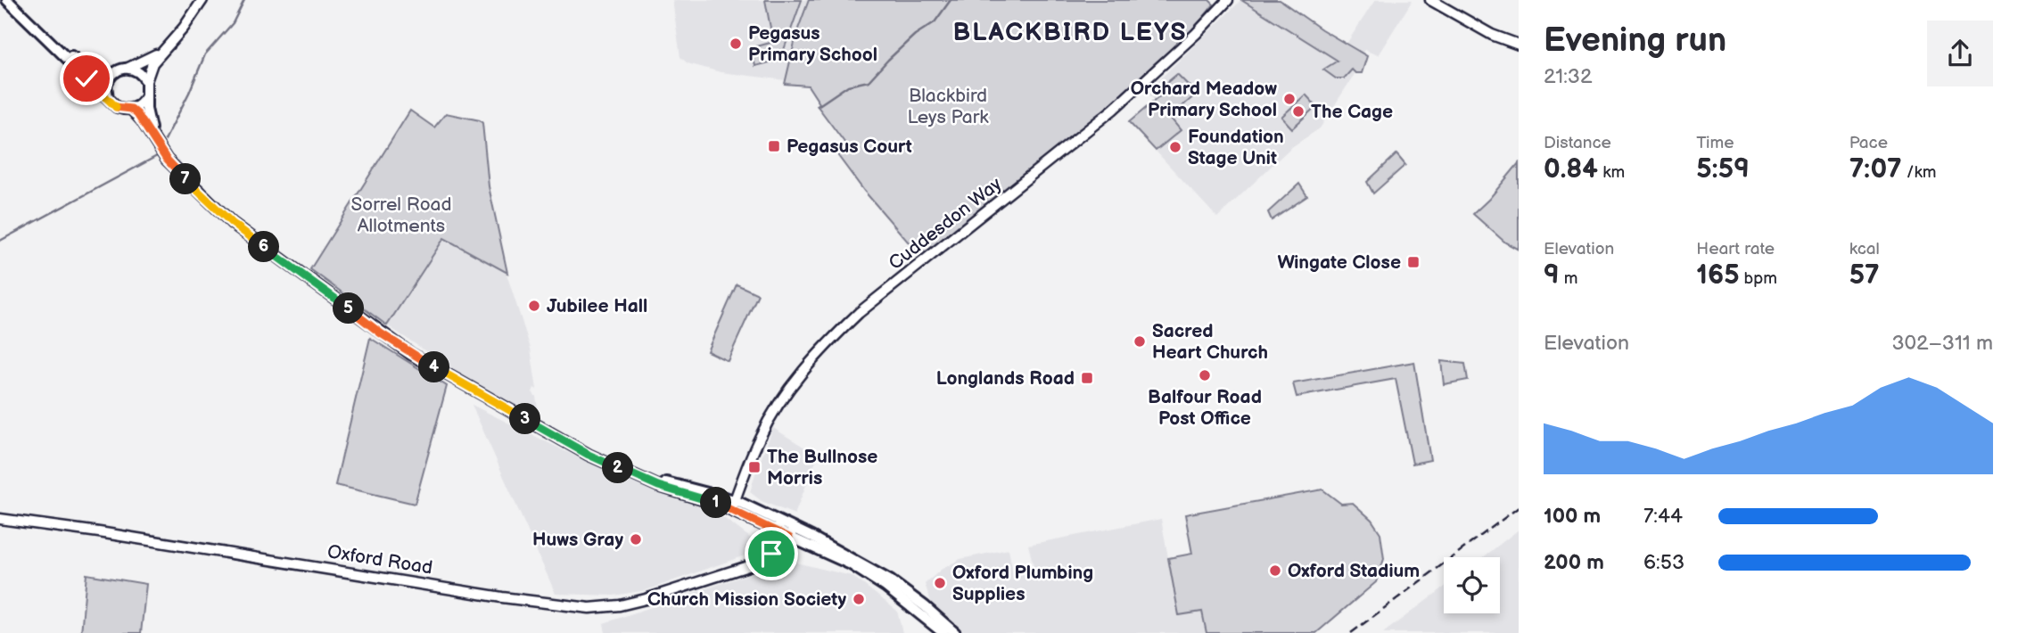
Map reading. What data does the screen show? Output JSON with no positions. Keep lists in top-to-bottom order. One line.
{"streets":{"street":["Cuddesdon Way","Oxford Road"]},"districts":["BLACKBIRD LEYS"],"parks":["Blackbird Leys Park","Sorrel Road Allotments"],"places":{"other":["Pegasus Primary School","Orchard Meadow Primary School","The Cage","Foundation Stage Unit","Jubilee Hall","Sacred Heart Church","Balfour Road Post Office","Huws Gray","Oxford Stadium","Oxford Plumbing Supplies","Church Mission Society"],"transit":["Pegasus Court","Wingate Close","Longlands Road","The Bullnose Morris"]},"page":{"heading":["Evening run","21:32"],"stats":[["Distance","0.84 km"],["Time","5:59"],["Pace","7:07 /km"],["Elevation","9 m"],["Heart rate","165 bpm"],["kcal","57"]],"pins":["7","6","5","4","3","2","1"],"chart":["Elevation","302–311 m"],"list":[{"name":"100 m","note":"7:44"},{"name":"200 m","note":"6:53"}]}}
